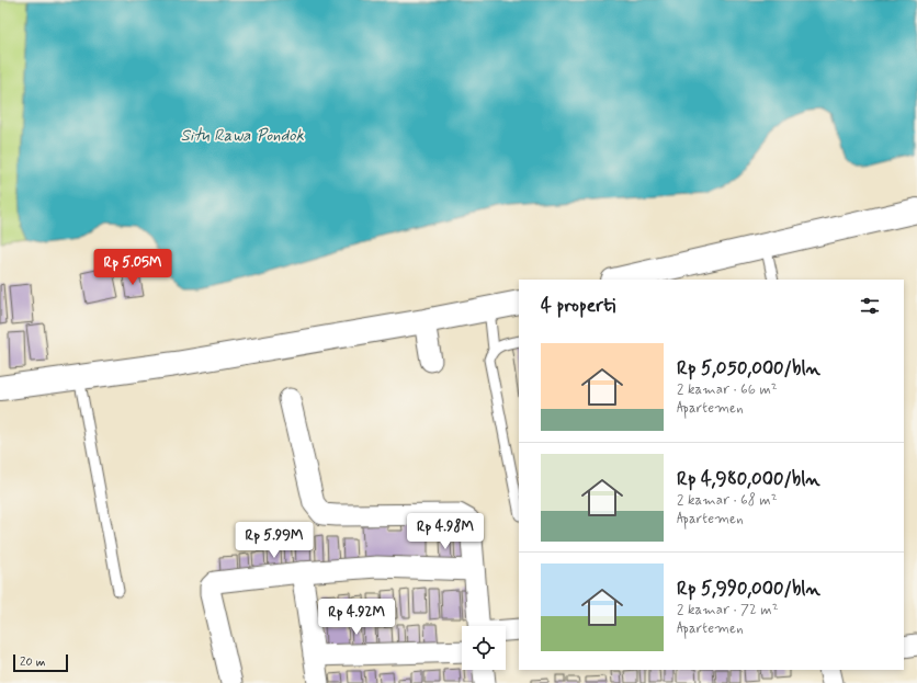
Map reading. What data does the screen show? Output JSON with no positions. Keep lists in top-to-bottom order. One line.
{"water":["Situ Rawa Pondok"],"scale_bar":"20 m","page":{"price":["Rp 5.05M","Rp 4.98M","Rp 5.99M","Rp 4.92M"],"heading":"4 properti","list":[{"name":"Rp 5,050,000/bln","note":"2 kamar · 66 m² · Apartemen"},{"name":"Rp 4,980,000/bln","note":"2 kamar · 68 m² · Apartemen"},{"name":"Rp 5,990,000/bln","note":"2 kamar · 72 m² · Apartemen"}],"scale":"20 m"}}
